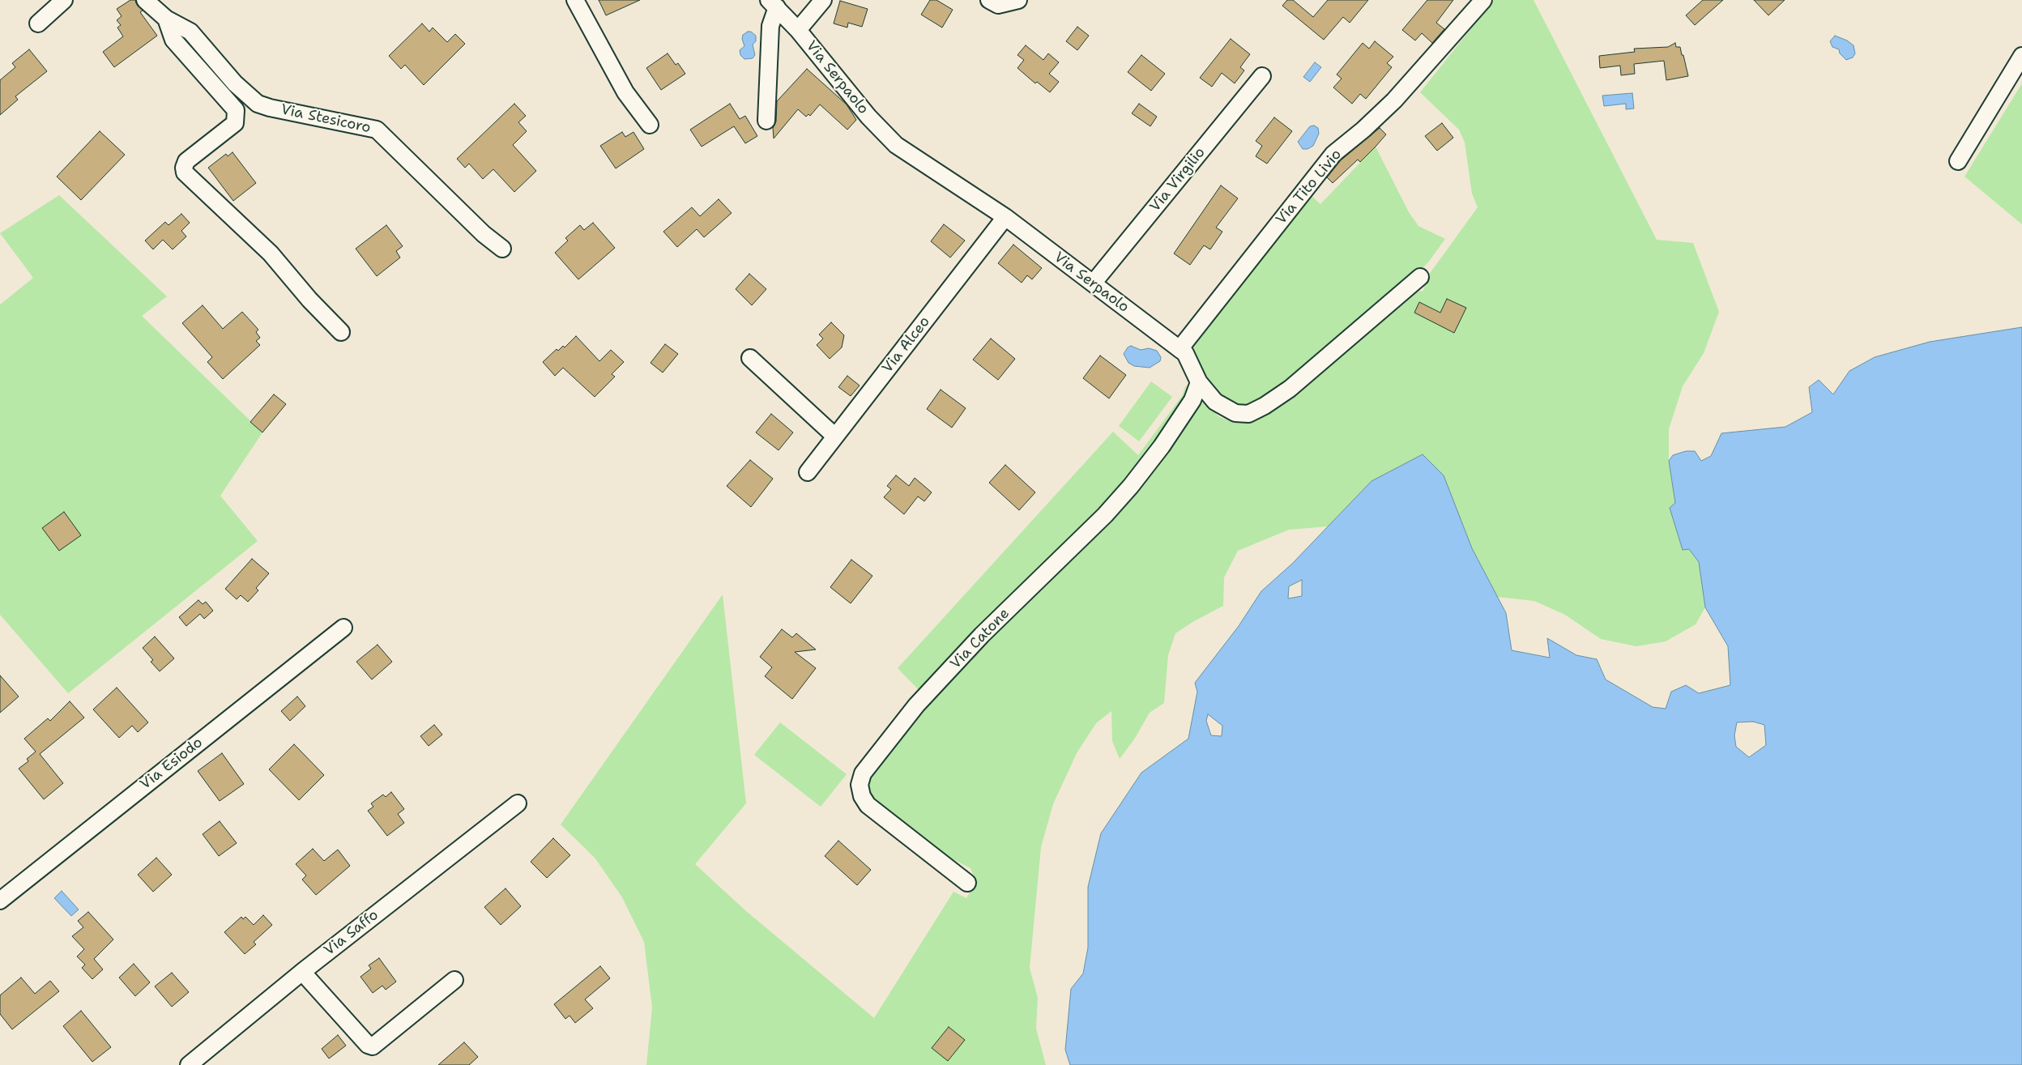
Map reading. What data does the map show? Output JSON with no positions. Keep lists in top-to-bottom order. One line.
{"streets":{"street":["Via Serpaolo","Via Stesicoro","Via Virgilio","Via Tito Livio","Via Alceo","Via Catone","Via Esiodo","Via Saffo"]},"crossings":[["Via Serpaolo","Via Virgilio"],["Via Serpaolo","Via Tito Livio"],["Via Serpaolo","Via Alceo"],["Via Serpaolo","Via Catone"]]}
